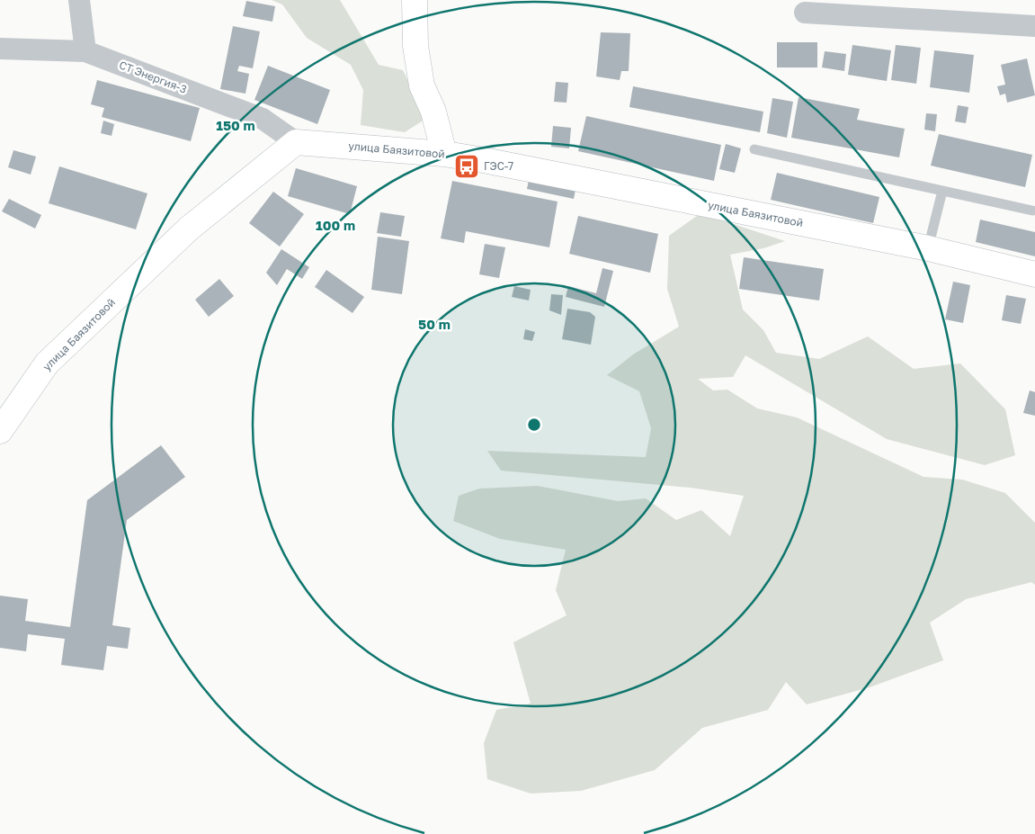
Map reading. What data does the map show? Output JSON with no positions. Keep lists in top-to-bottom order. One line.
{"streets":{"street":["СТ Энергия-3","улица Баязитовой"]},"crossings":[["СТ Энергия-3","улица Баязитовой"]],"places":{"bus stop":["ГЭС-7"]},"rings":["150 m","100 m","50 m"]}
